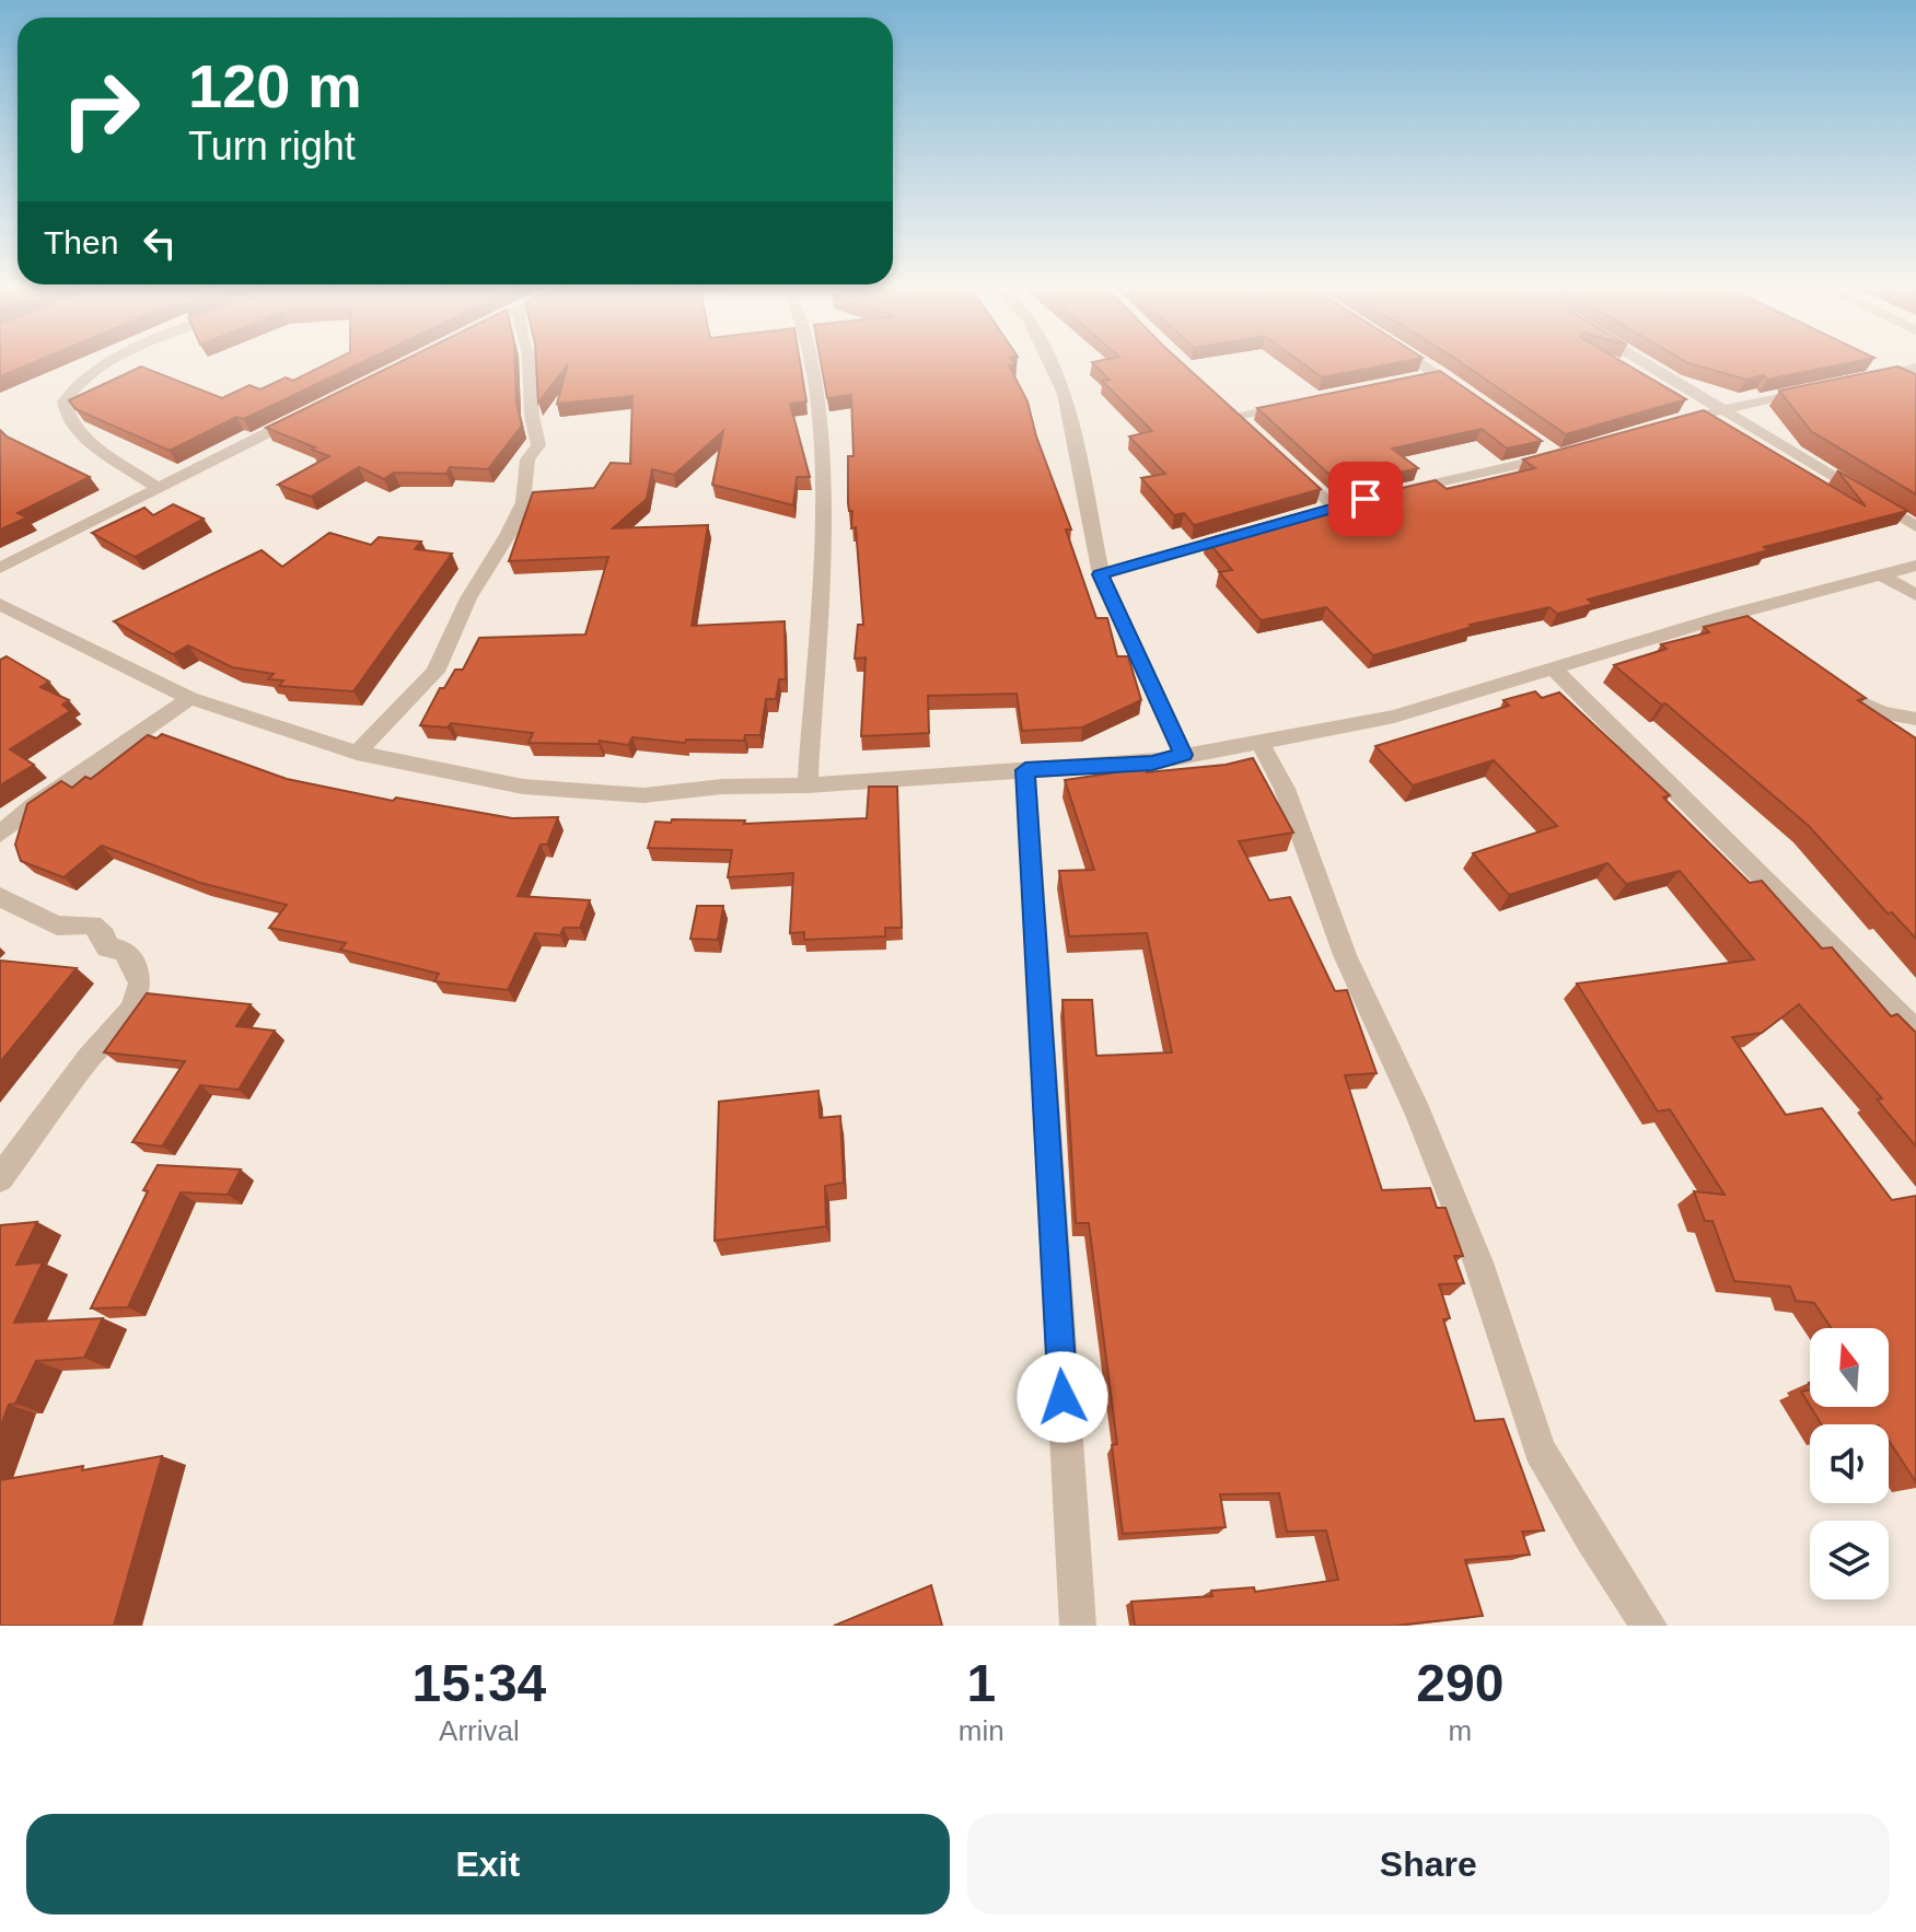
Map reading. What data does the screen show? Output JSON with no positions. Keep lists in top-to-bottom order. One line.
{"north":"top","page":{"turn":["120 m","Turn right"],"then":"Then","eta":["15:34","Arrival","1","min","290","m"],"buttons":["Exit","Share"]}}
